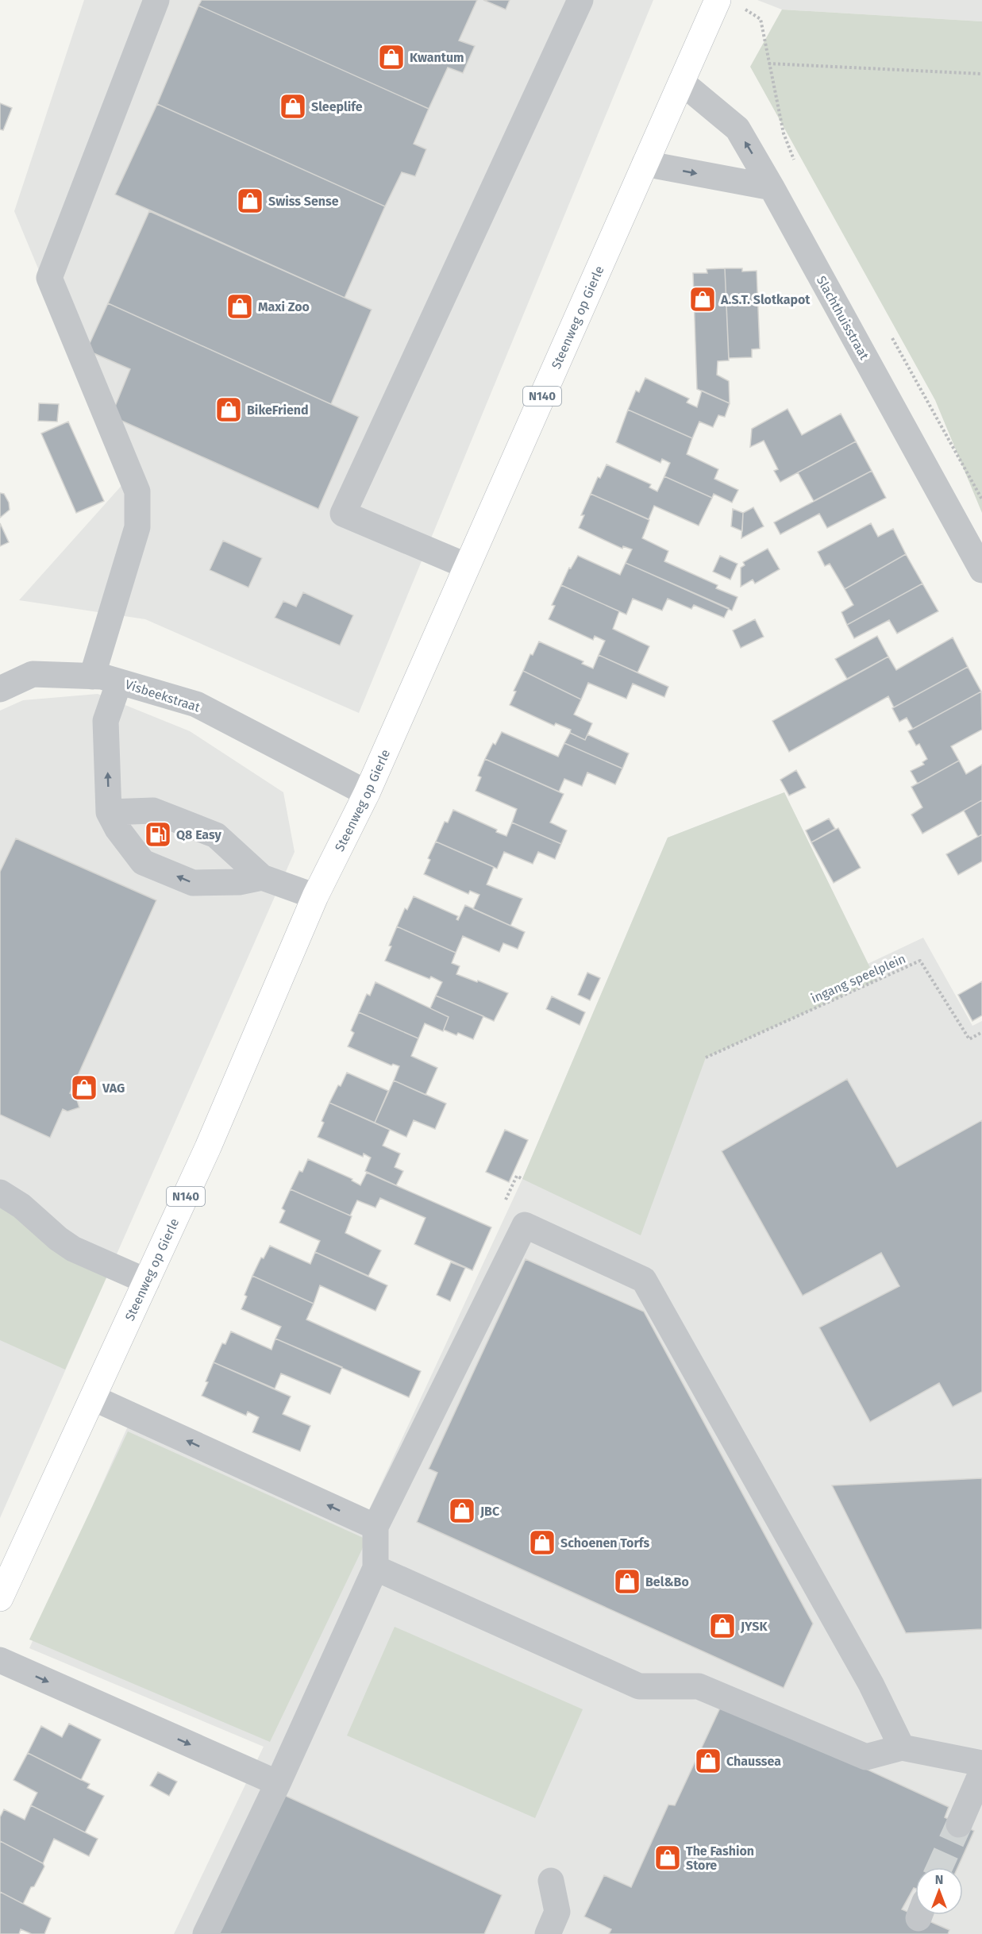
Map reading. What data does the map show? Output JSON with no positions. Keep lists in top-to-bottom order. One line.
{"streets":{"main road":["Steenweg op Gierle","N140"],"street":["Slachthuisstraat","Visbeekstraat"],"path":["ingang speelplein"]},"crossings":[["Steenweg op Gierle","Slachthuisstraat"],["Steenweg op Gierle","Visbeekstraat"]],"places":{"shop":["Kwantum","Sleeplife","Swiss Sense","A.S.T. Slotkapot","Maxi Zoo","BikeFriend","VAG","JBC","Schoenen Torfs","Bel&Bo","JYSK","Chaussea","The Fashion Store"],"fuel station":["Q8 Easy"]},"north":"top"}
